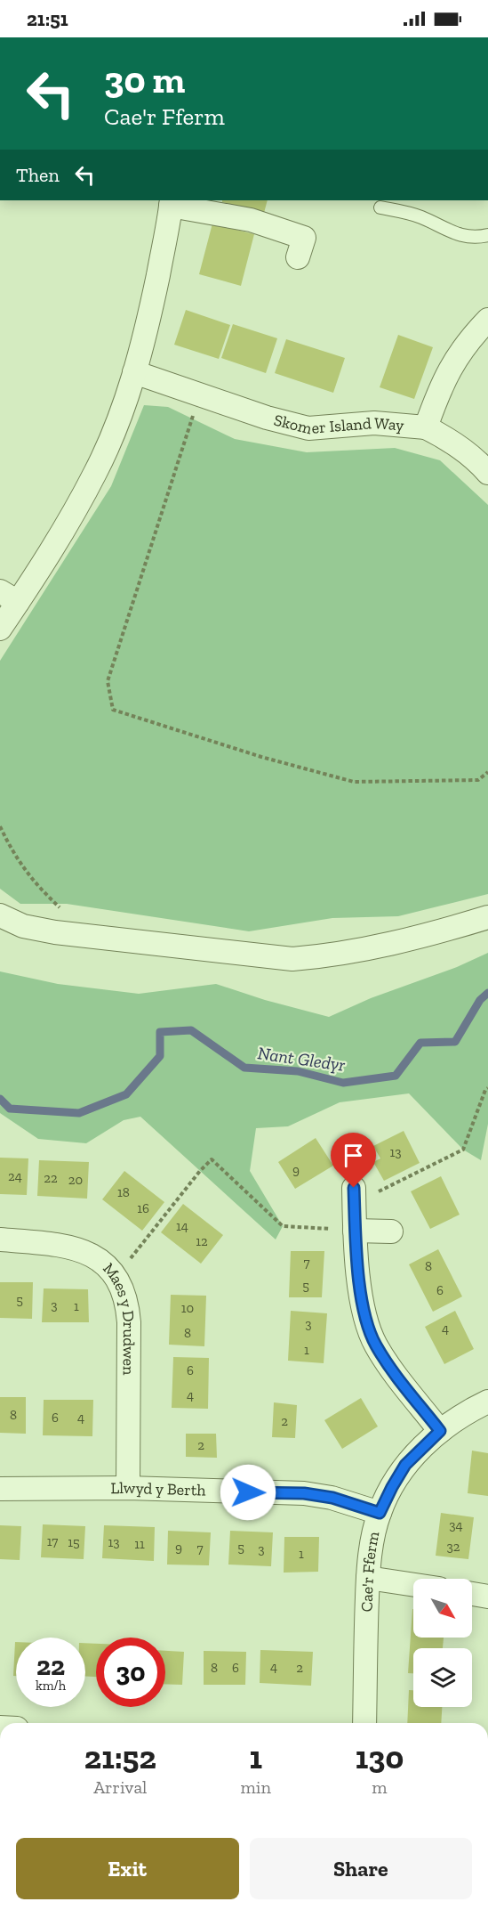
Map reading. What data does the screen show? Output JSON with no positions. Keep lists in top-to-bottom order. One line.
{"streets":{"street":["Skomer Island Way","Maes y Drudwen","Llwyd y Berth","Cae'r Fferm"]},"crossings":[["Maes y Drudwen","Llwyd y Berth"],["Llwyd y Berth","Cae'r Fferm"]],"water":["Nant Gledyr"],"house_numbers":["13","9","24","22","20","18","16","14","12","7","8","5","6","5","3","1","10","3","4","8","1","6","4","8","6","4","2","2","34","17","15","13","11","32","9","5","7","3","1","4","8","6","2"],"north":"bottom right","page":{"status":"21:51","turn":["30 m","Cae'r Fferm"],"then":"Then","speed":"22 km/h","limit":"30","eta":["21:52","Arrival","1","min","130","m"],"buttons":["Exit","Share"]}}
